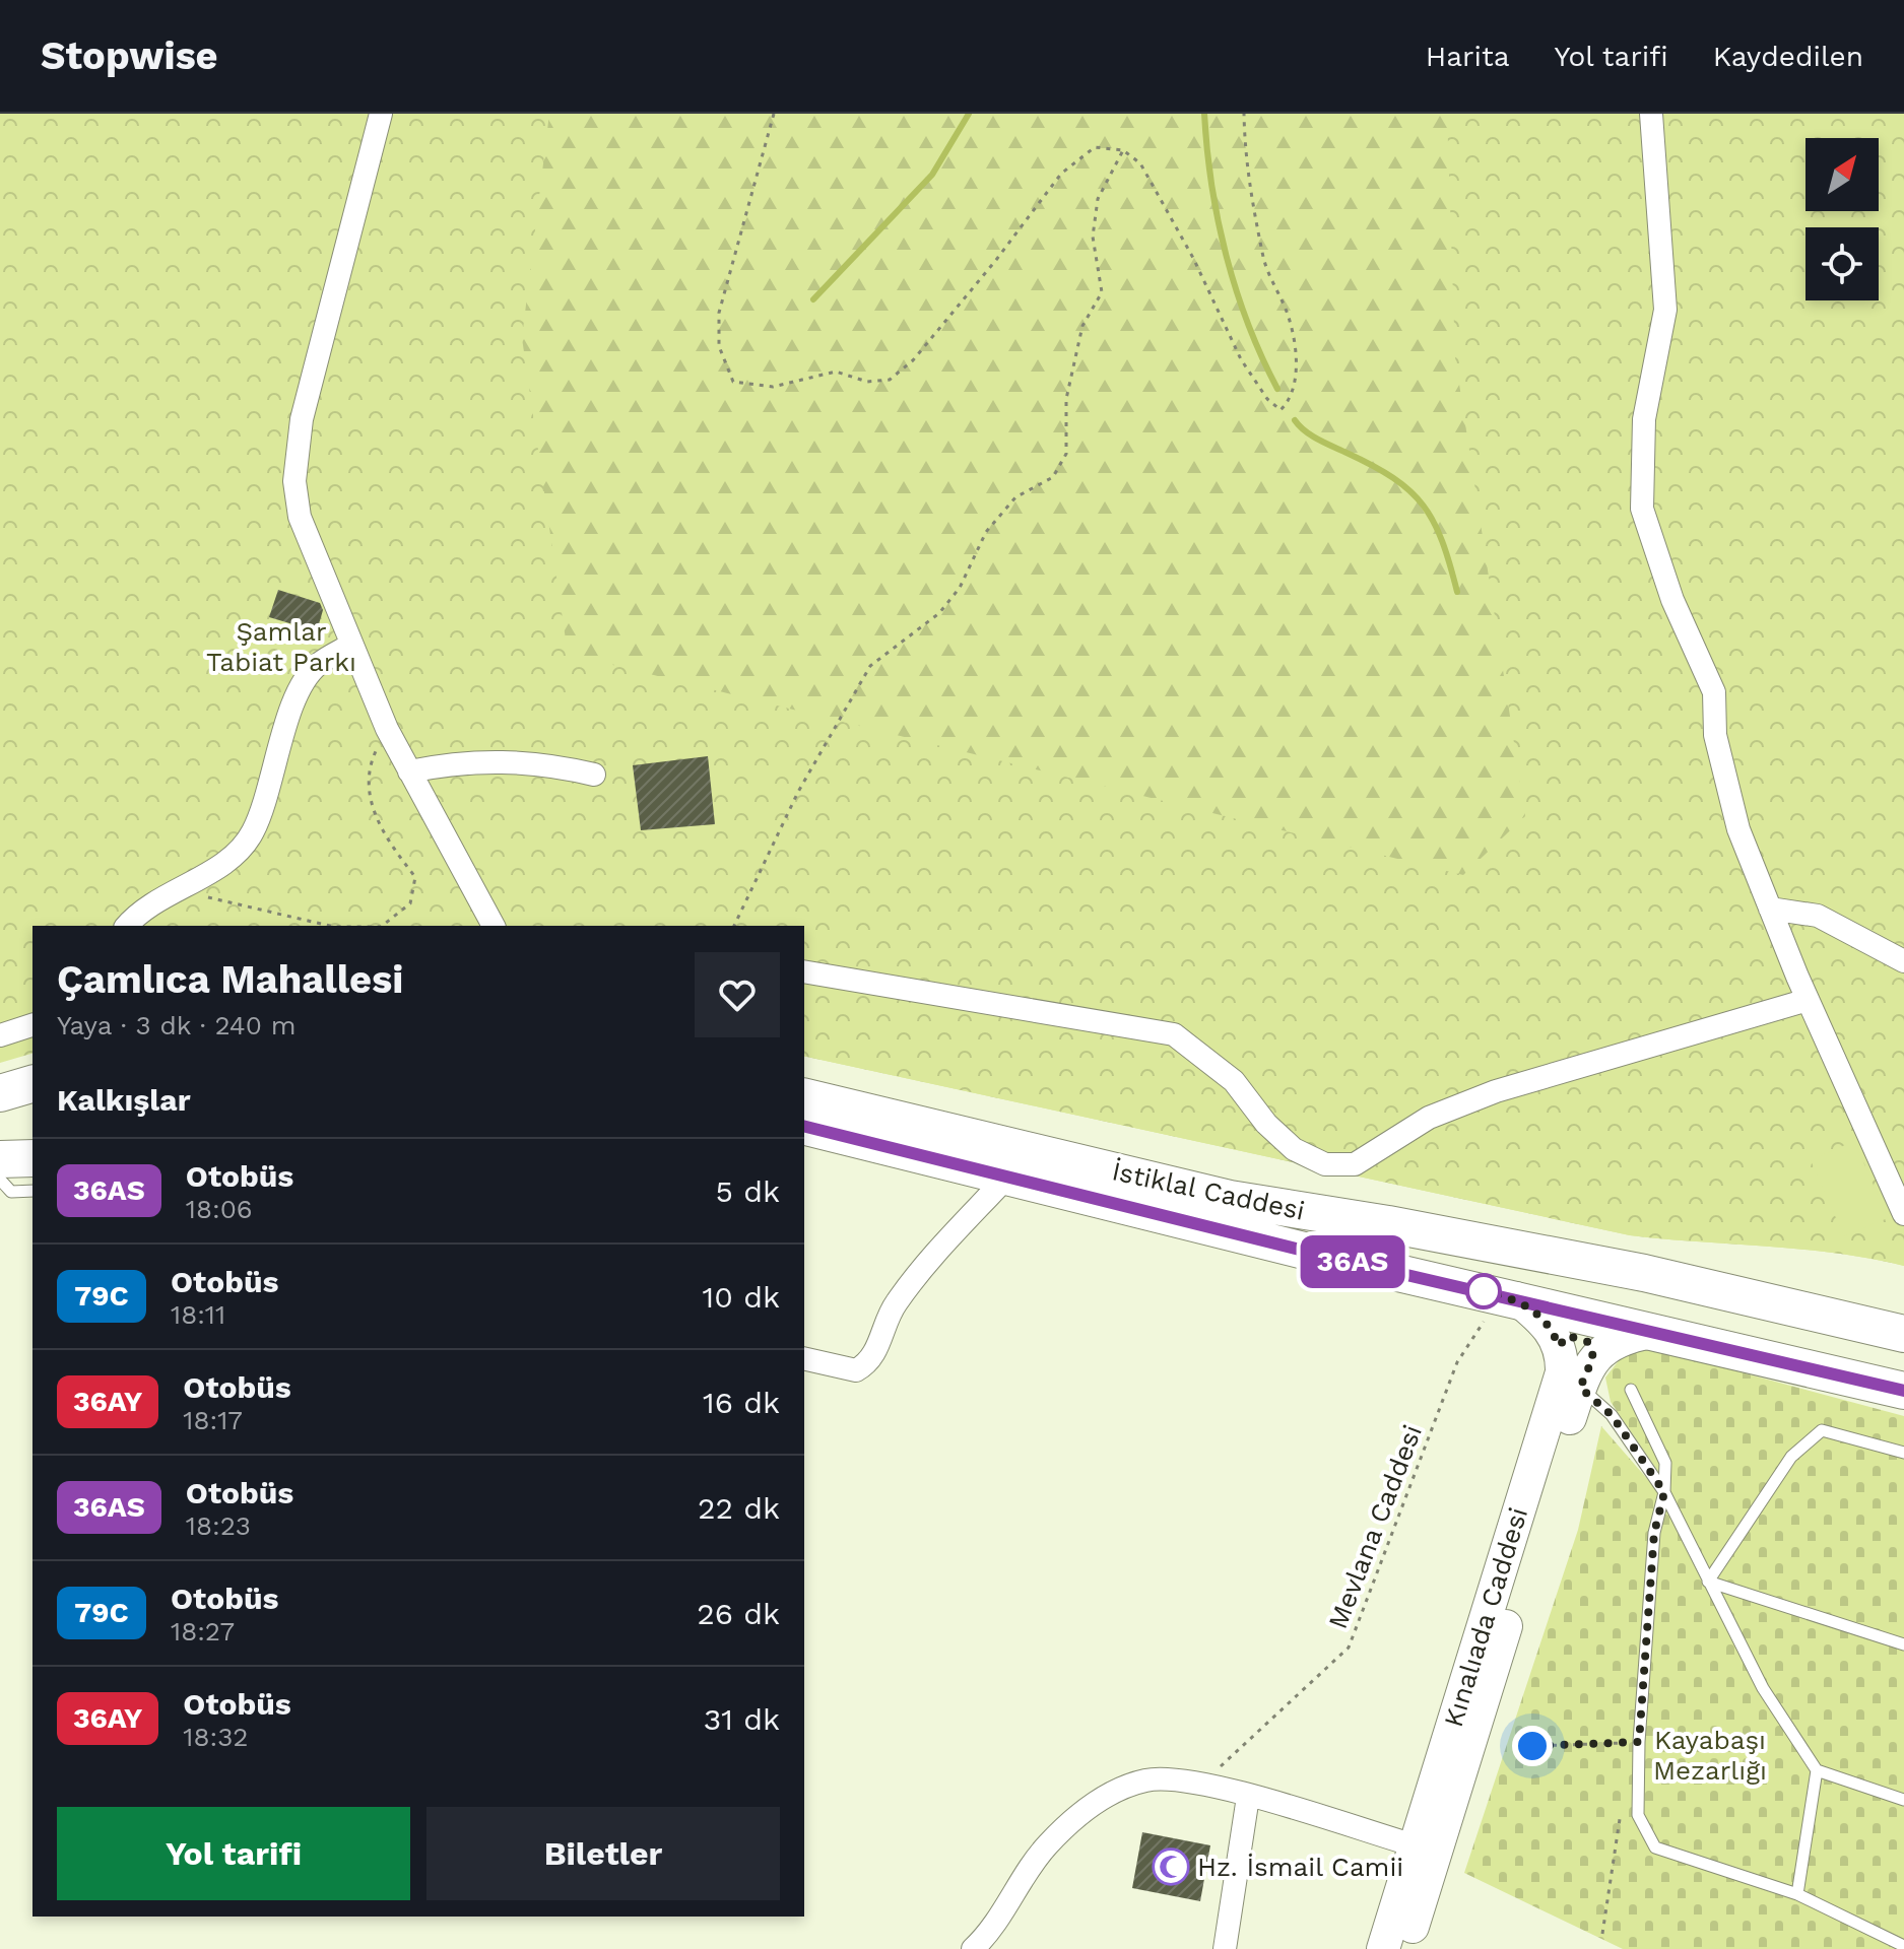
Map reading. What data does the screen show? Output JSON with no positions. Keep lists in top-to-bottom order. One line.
{"streets":{"main road":["İstiklal Caddesi","Kınalıada Caddesi"],"path":["Mevlana Caddesi"]},"crossings":[["İstiklal Caddesi","Mevlana Caddesi"]],"parks":["Şamlar Tabiat Parkı","Kayabaşı Mezarlığı"],"places":{"mosque":["Hz. İsmail Camii"]},"lines":["bus line 36AS"],"north":"top right","page":{"header":"Stopwise","nav":["Harita","Yol tarifi","Kaydedilen"],"on_map":"36AS","heading":[["Çamlıca Mahallesi","Yaya · 3 dk · 240 m"],"Kalkışlar"],"list":[{"mark":"36AS","name":"Otobüs","note":"18:06","value":"5 dk"},{"mark":"79C","name":"Otobüs","note":"18:11","value":"10 dk"},{"mark":"36AY","name":"Otobüs","note":"18:17","value":"16 dk"},{"mark":"36AS","name":"Otobüs","note":"18:23","value":"22 dk"},{"mark":"79C","name":"Otobüs","note":"18:27","value":"26 dk"},{"mark":"36AY","name":"Otobüs","note":"18:32","value":"31 dk"}],"buttons":["Yol tarifi","Biletler"]}}
